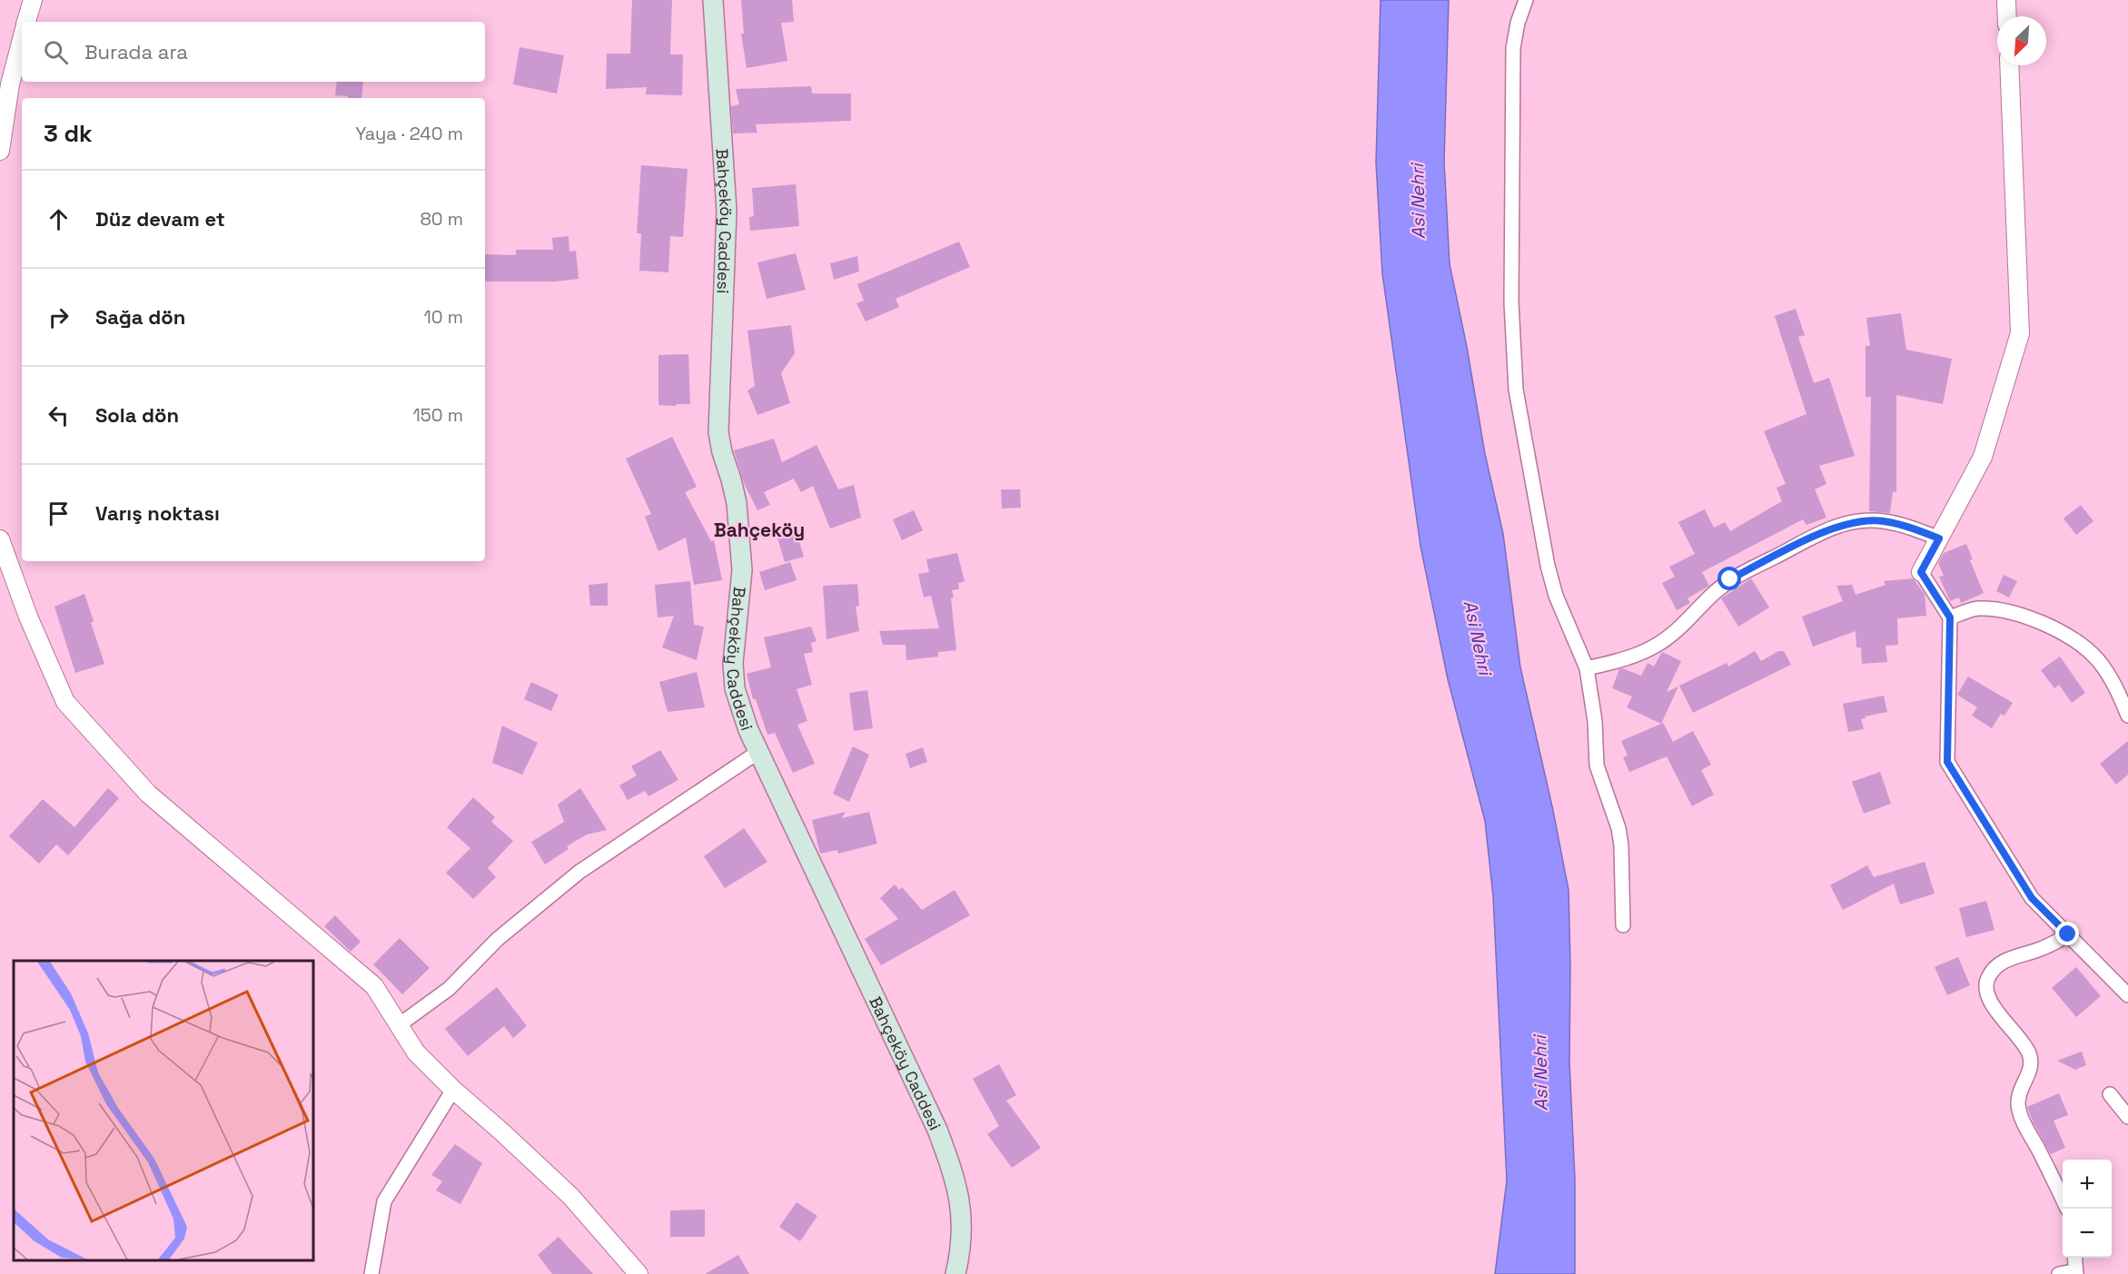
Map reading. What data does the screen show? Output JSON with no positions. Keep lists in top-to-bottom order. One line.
{"streets":{"main road":["Bahçeköy Caddesi"]},"districts":["Bahçeköy"],"water":["Asi Nehri"],"north":"bottom left","page":{"search":"Burada ara","heading":["3 dk","Yaya · 240 m"],"list":[["Düz devam et","80 m"],["Sağa dön","10 m"],["Sola dön","150 m"],"Varış noktası"],"map_buttons":["+","−"]}}
